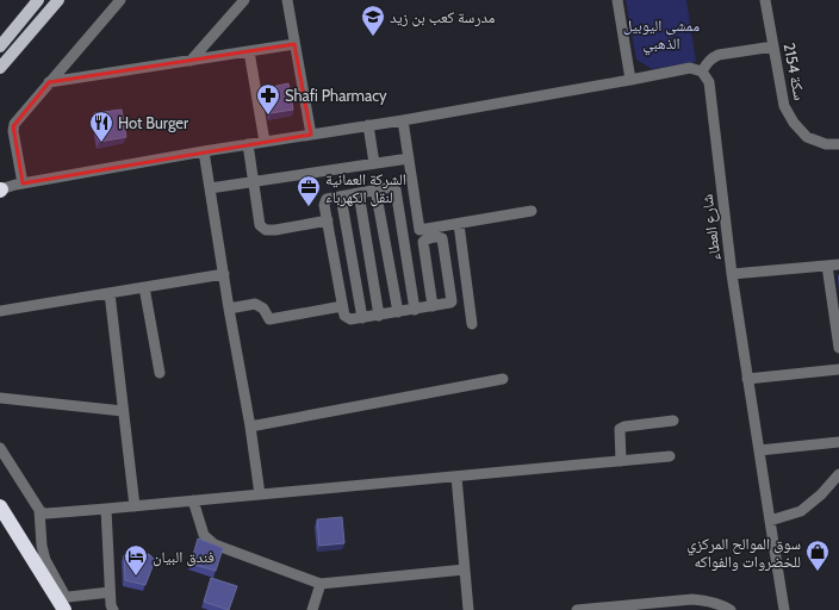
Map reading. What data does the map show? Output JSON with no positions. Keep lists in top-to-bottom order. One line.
{"streets":{"street":["سكة 2154","شارع العطاء"]},"parks":["ممشى اليوبيل الذهبي"],"places":{"school or university":["مدرسة كعب بن زيد"],"pharmacy":["Shafi Pharmacy"],"restaurant":["Hot Burger"],"office":["الشرکة العمانیة لنقل الکهرباء"],"shop":["سوق الموالح المركزي للخضروات والفواكه"],"hotel":["فندق البيان"]}}
